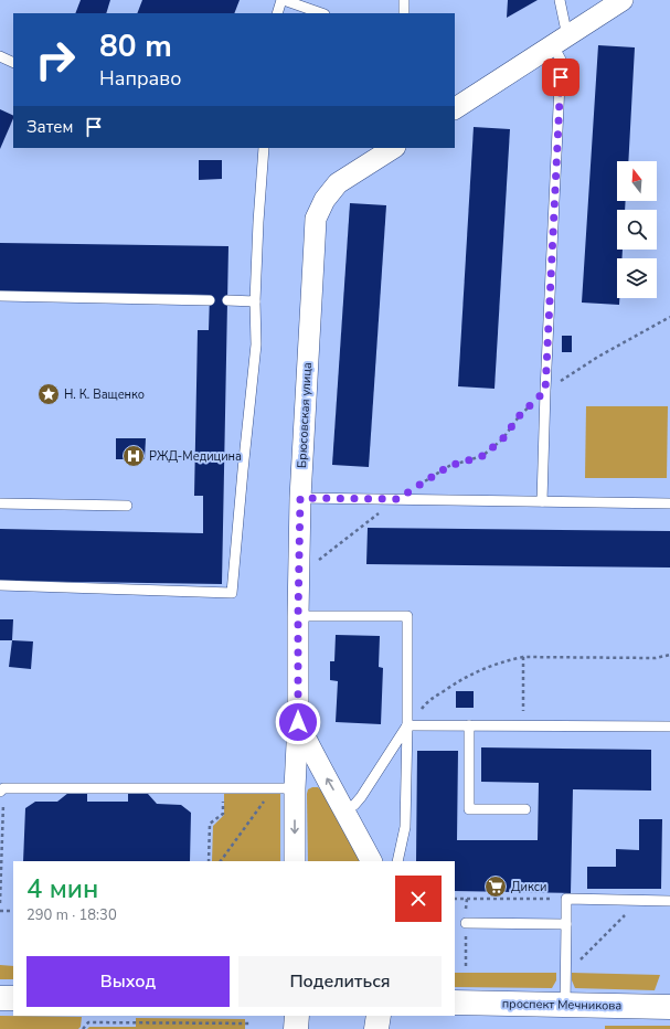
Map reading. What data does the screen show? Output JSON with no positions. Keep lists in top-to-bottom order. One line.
{"streets":{"street":["Брюсовская улица","проспект Мечникова"]},"places":{"place":["Н. К. Ващенко"],"hospital":["РЖД-Медицина"],"supermarket":["Дикси"]},"north":"top","page":{"turn":["80 m","Направо"],"then":"Затем","heading":["4 мин","290 m · 18:30"],"buttons":["Выход","Поделиться"]}}
